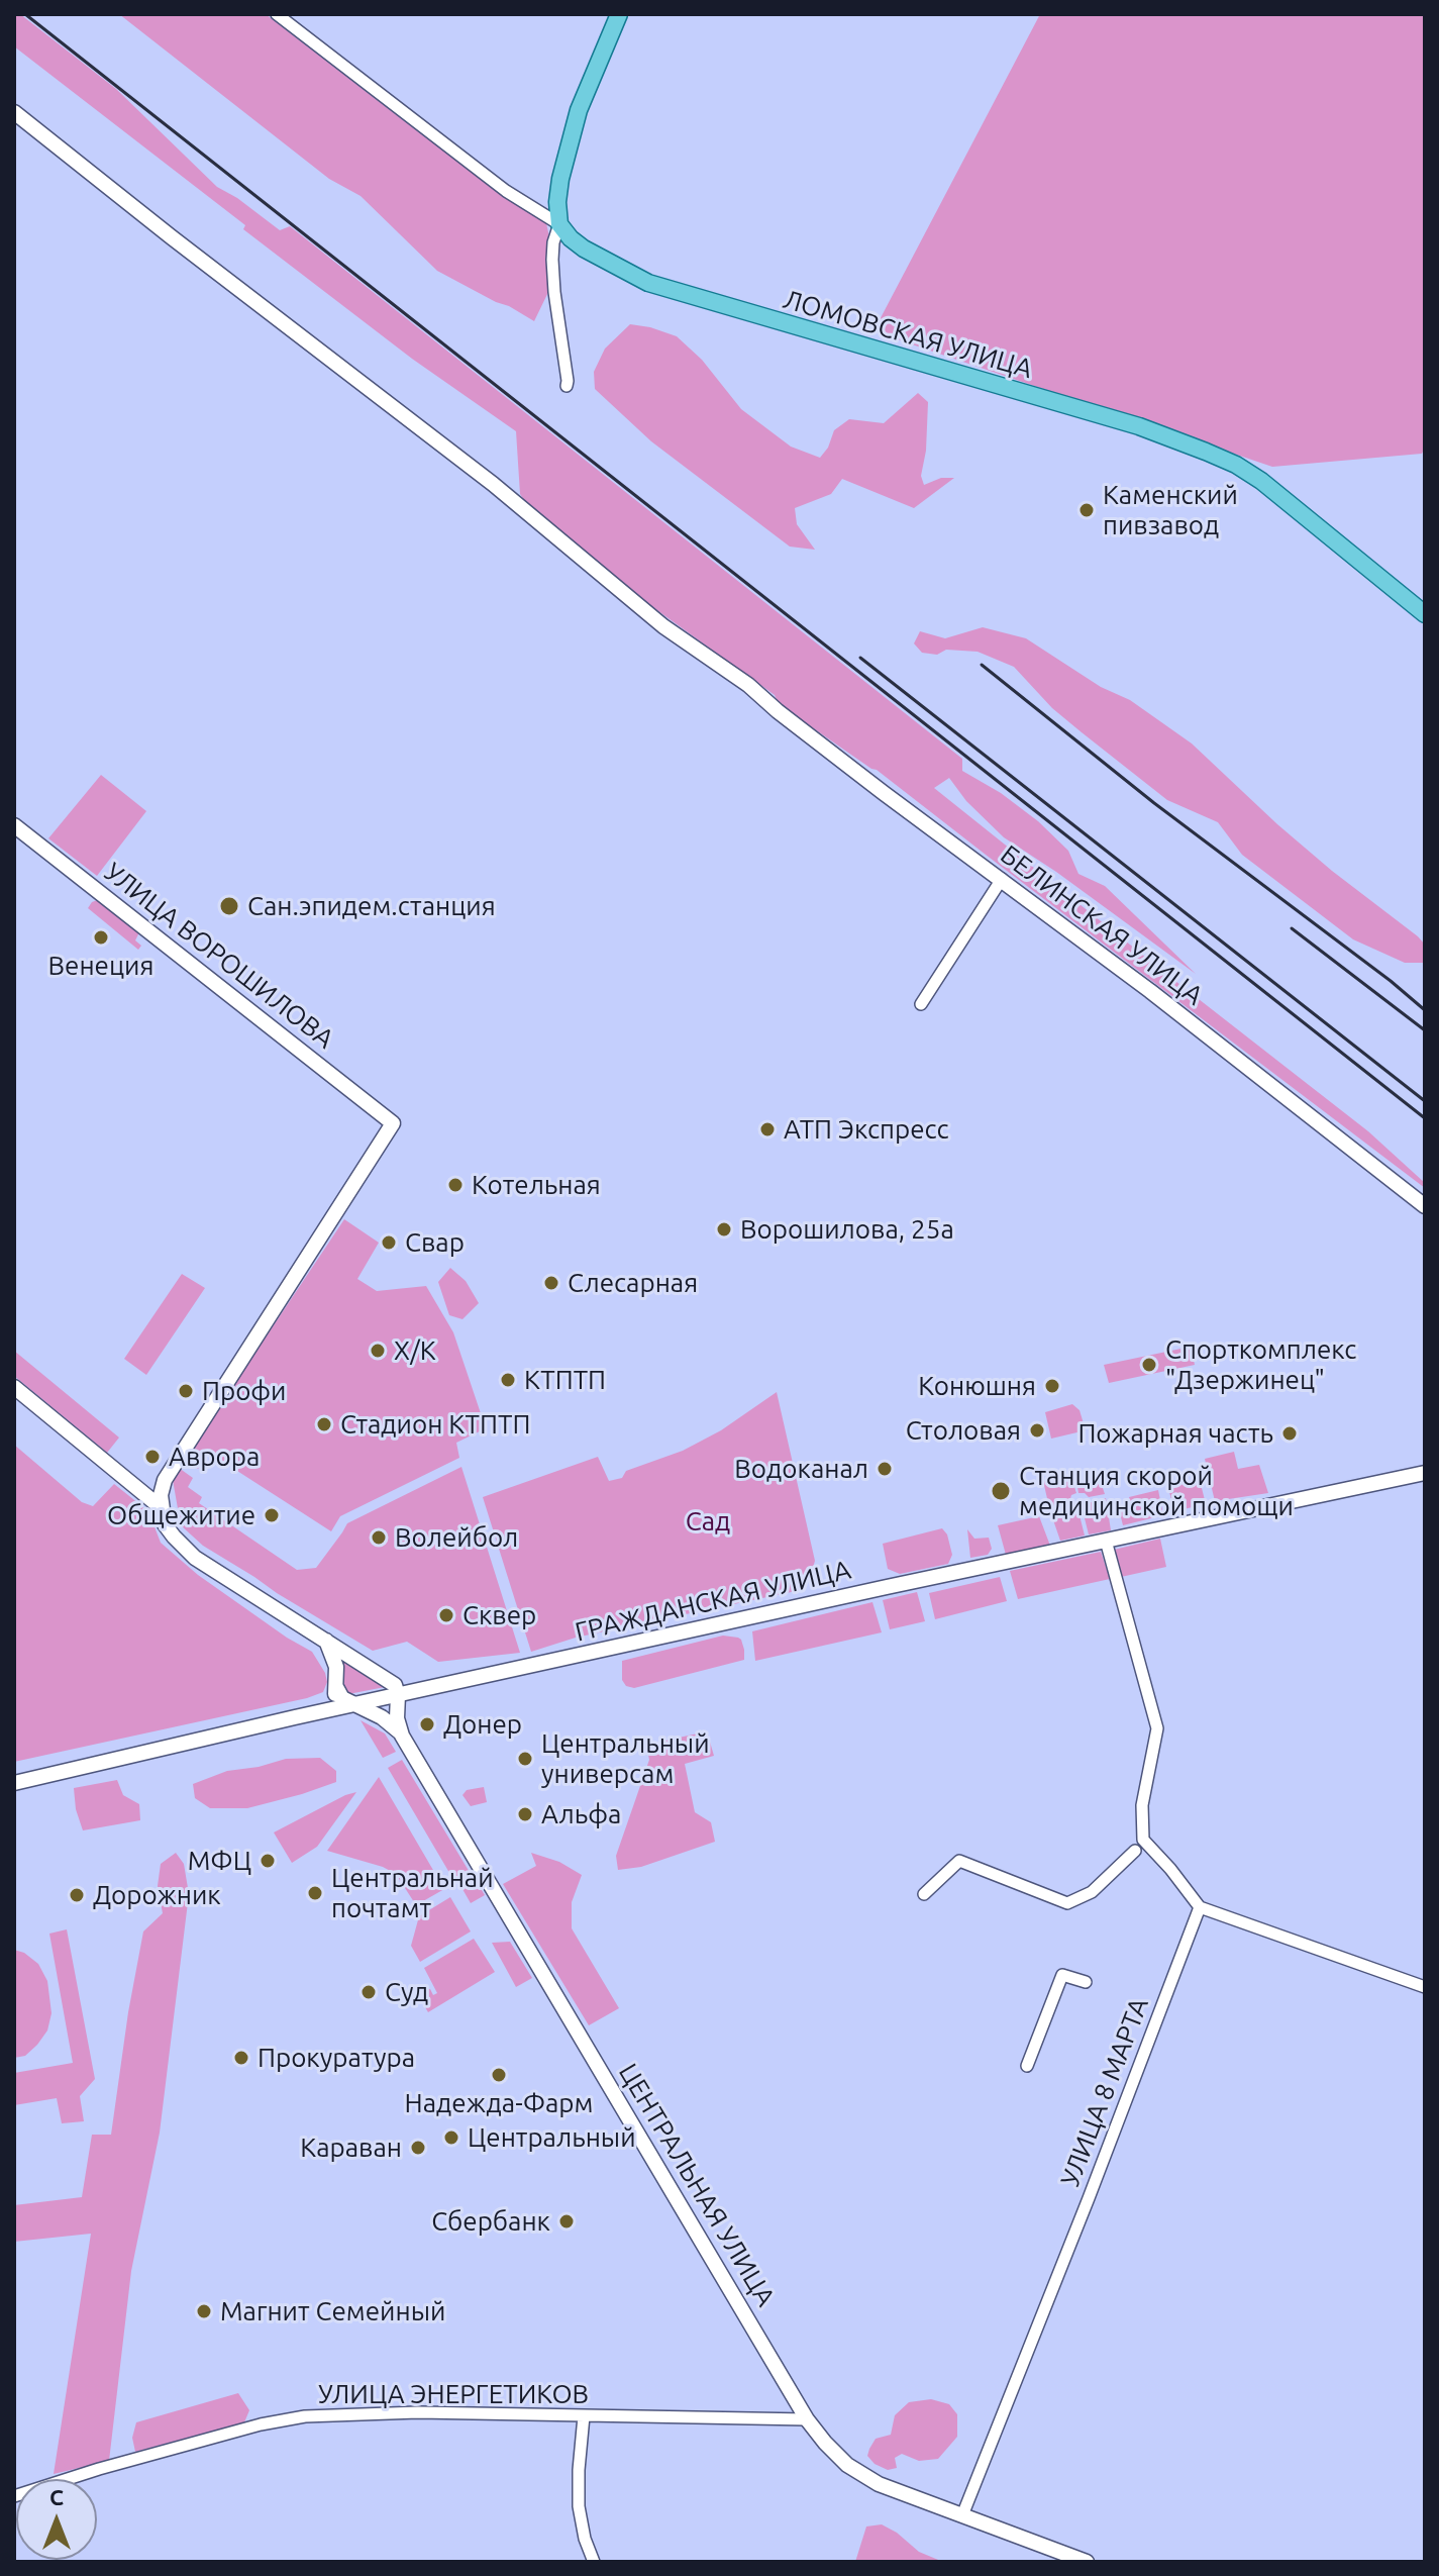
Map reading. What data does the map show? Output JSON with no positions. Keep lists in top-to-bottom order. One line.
{"streets":{"main road":["ЛОМОВСКАЯ УЛИЦА"],"street":["БЕЛИНСКАЯ УЛИЦА","УЛИЦА ВОРОШИЛОВА","ГРАЖДАНСКАЯ УЛИЦА","УЛИЦА 8 МАРТА","ЦЕНТРАЛЬНАЯ УЛИЦА","УЛИЦА ЭНЕРГЕТИКОВ"]},"crossings":[["ГРАЖДАНСКАЯ УЛИЦА","ЦЕНТРАЛЬНАЯ УЛИЦА"],["УЛИЦА 8 МАРТА","ЦЕНТРАЛЬНАЯ УЛИЦА"],["ЦЕНТРАЛЬНАЯ УЛИЦА","УЛИЦА ЭНЕРГЕТИКОВ"]],"parks":["Сад"],"places":["Каменский пивзавод","Сан.эпидем.станция","Венеция","АТП Экспресс","Котельная","Ворошилова, 25а","Свар","Слесарная","Х/К","Спорткомплекс \"Дзержинец\"","КТПТП","Конюшня","Профи","Стадион КТПТП","Столовая","Пожарная часть","Аврора","Водоканал","Станция скорой медицинской помощи","Общежитие","Волейбол","Сквер","Донер","Центральный универсам","Альфа","МФЦ","Центральнай почтамт","Дорожник","Суд","Прокуратура","Надежда-Фарм","Центральный","Караван","Сбербанк","Магнит Семейный"],"north":"top"}
